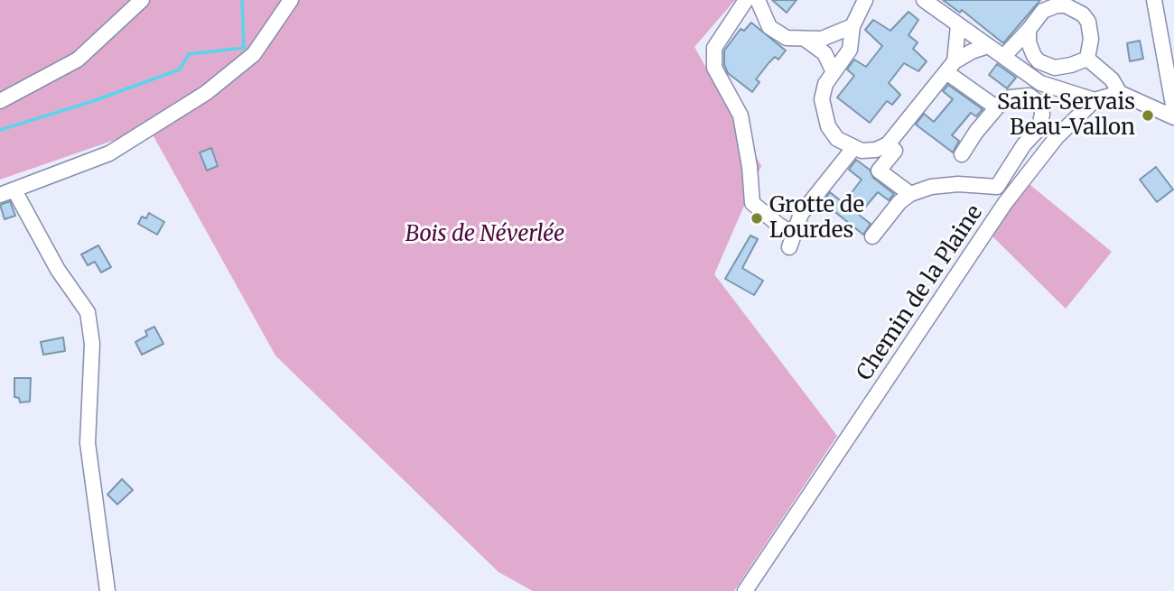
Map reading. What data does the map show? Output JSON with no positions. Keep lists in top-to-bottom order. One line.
{"streets":{"street":["Chemin de la Plaine"]},"parks":["Bois de Néverlée"],"places":["Saint-Servais Beau-Vallon","Grotte de Lourdes"]}
